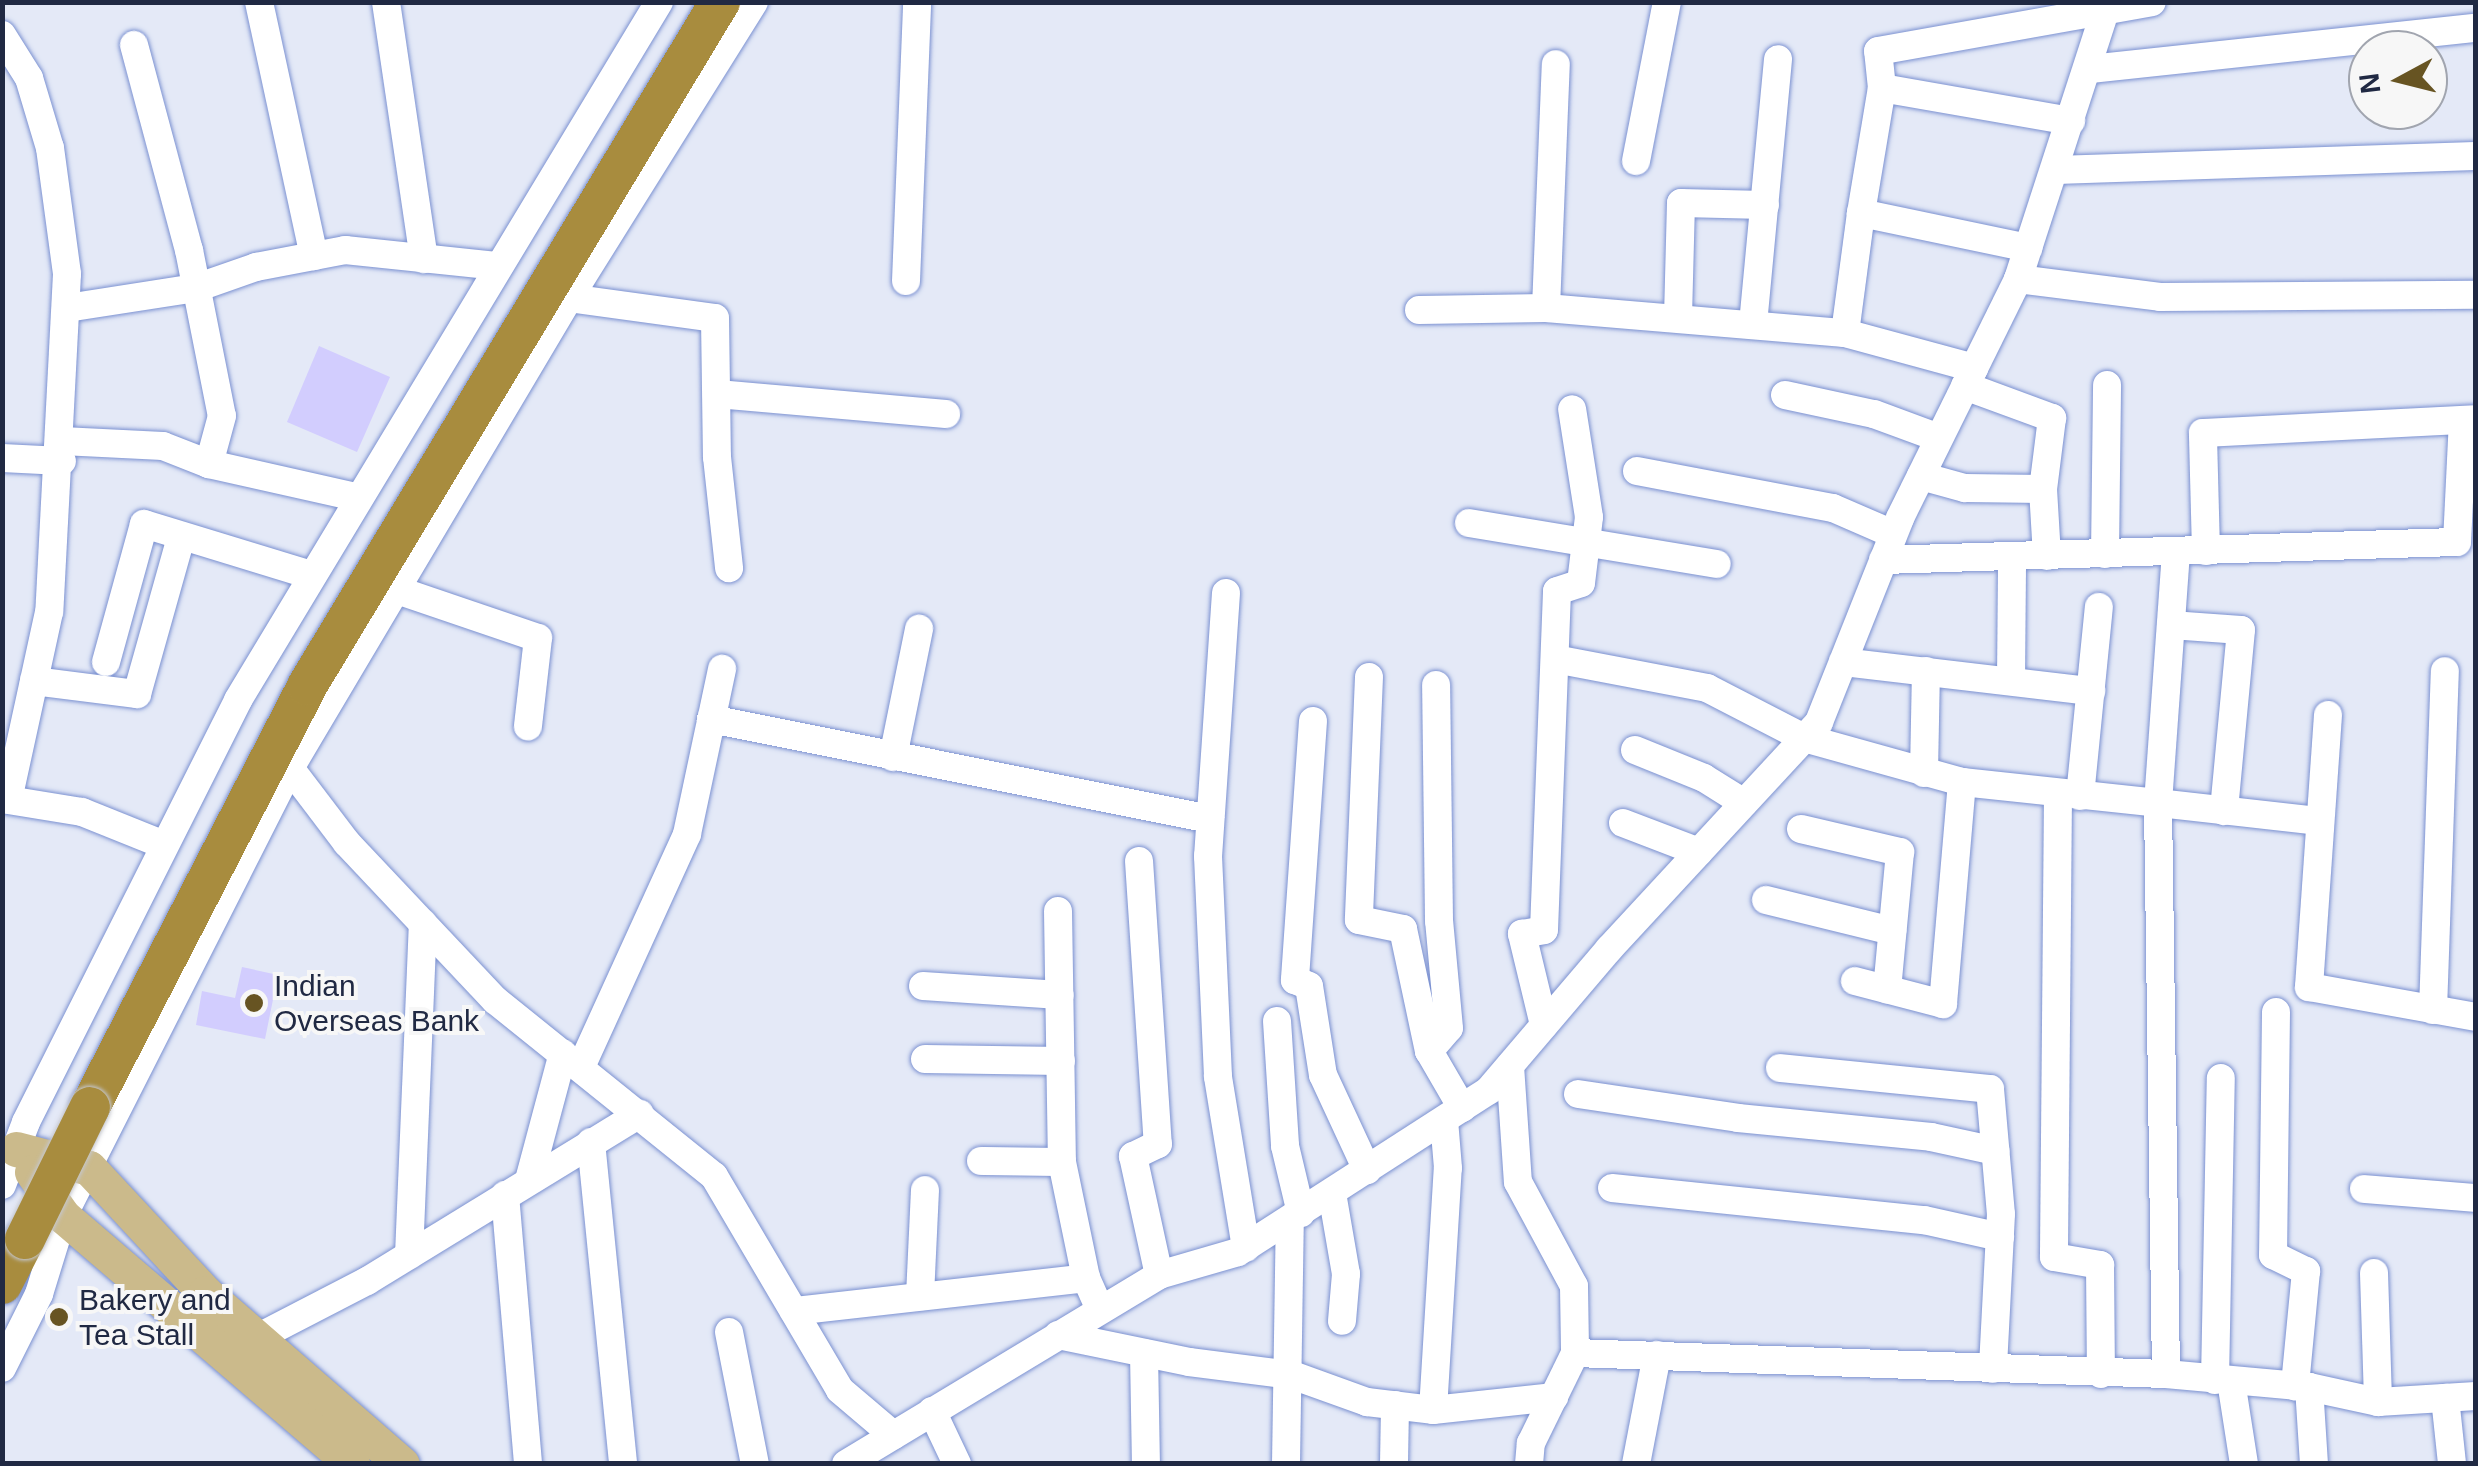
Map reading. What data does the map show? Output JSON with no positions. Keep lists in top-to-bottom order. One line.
{"places":["Indian Overseas Bank","Bakery and Tea Stall"],"north":"left"}
